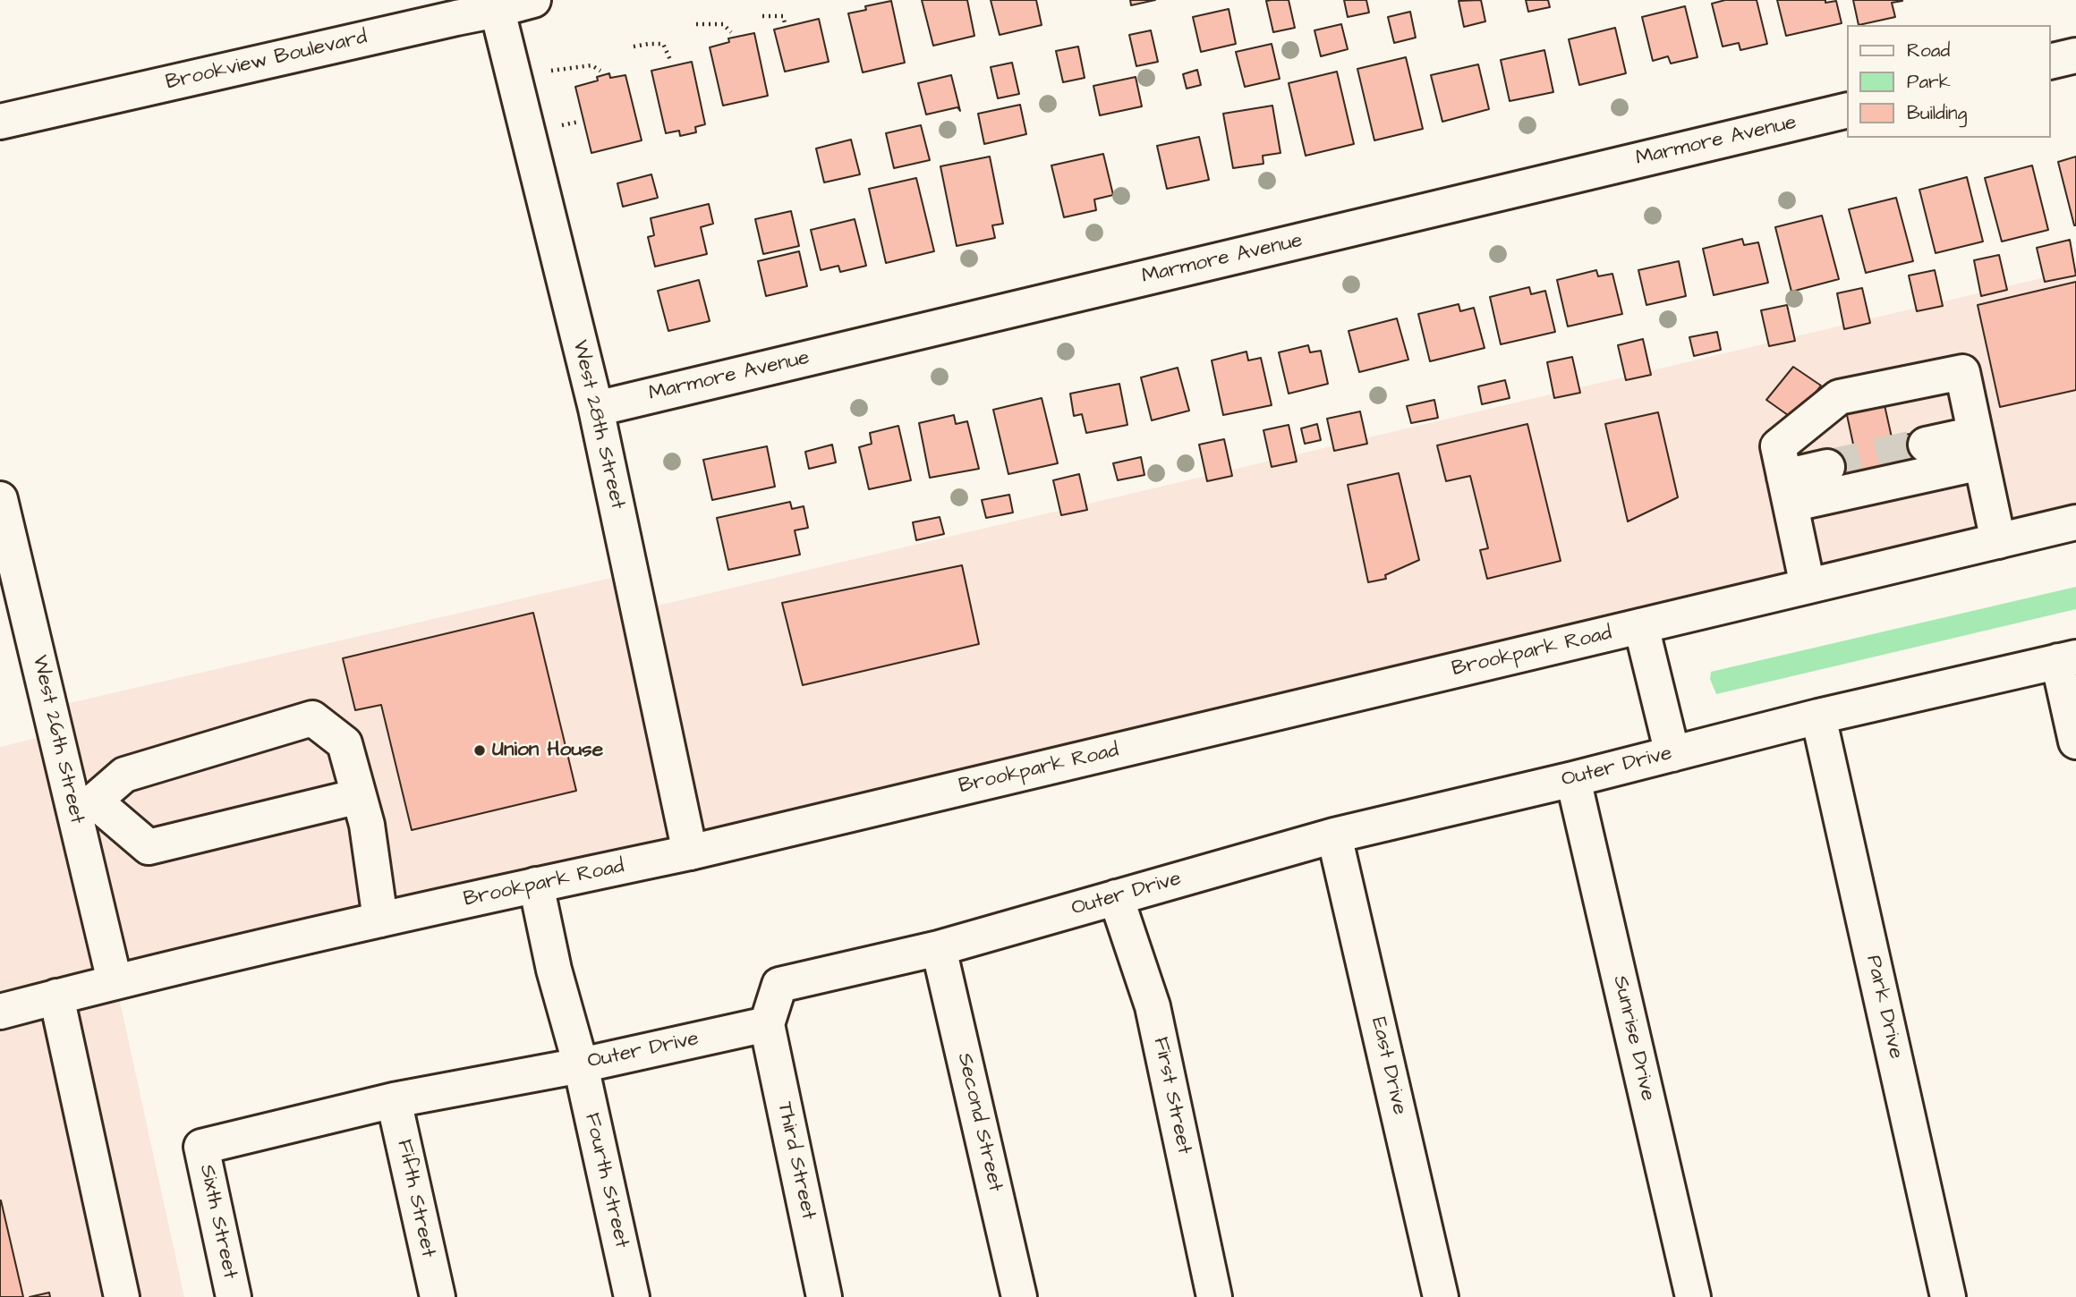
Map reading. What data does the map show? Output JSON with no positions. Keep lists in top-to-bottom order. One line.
{"streets":{"street":["Brookview Boulevard","Marmore Avenue","West 28th Street","Brookpark Road","West 26th Street","Outer Drive","Park Drive","Sunrise Drive","East Drive","First Street","Second Street","Third Street","Fourth Street","Fifth Street","Sixth Street"]},"crossings":[["Brookview Boulevard","West 28th Street"],["Marmore Avenue","West 28th Street"],["West 28th Street","Brookpark Road"],["Brookpark Road","West 26th Street"],["Brookpark Road","Fourth Street"],["Outer Drive","Park Drive"],["Outer Drive","Sunrise Drive"],["Outer Drive","East Drive"],["Outer Drive","First Street"],["Outer Drive","Second Street"],["Outer Drive","Third Street"],["Outer Drive","Fourth Street"],["Outer Drive","Fifth Street"],["Outer Drive","Sixth Street"]],"places":["Union House"],"legend":["Road","Park","Building"]}
